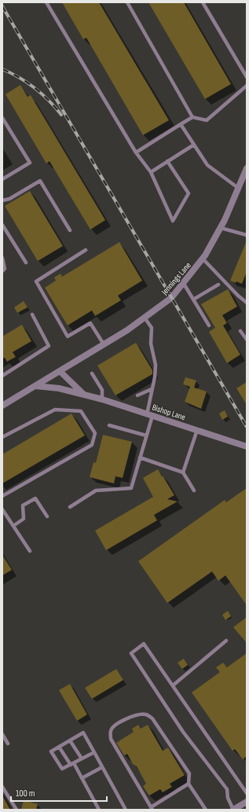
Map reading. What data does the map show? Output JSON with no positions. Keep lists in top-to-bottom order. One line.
{"streets":{"street":["Jennings Lane","Bishop Lane"]},"crossings":[["Jennings Lane","Bishop Lane"]],"scale_bar":"100 m"}
